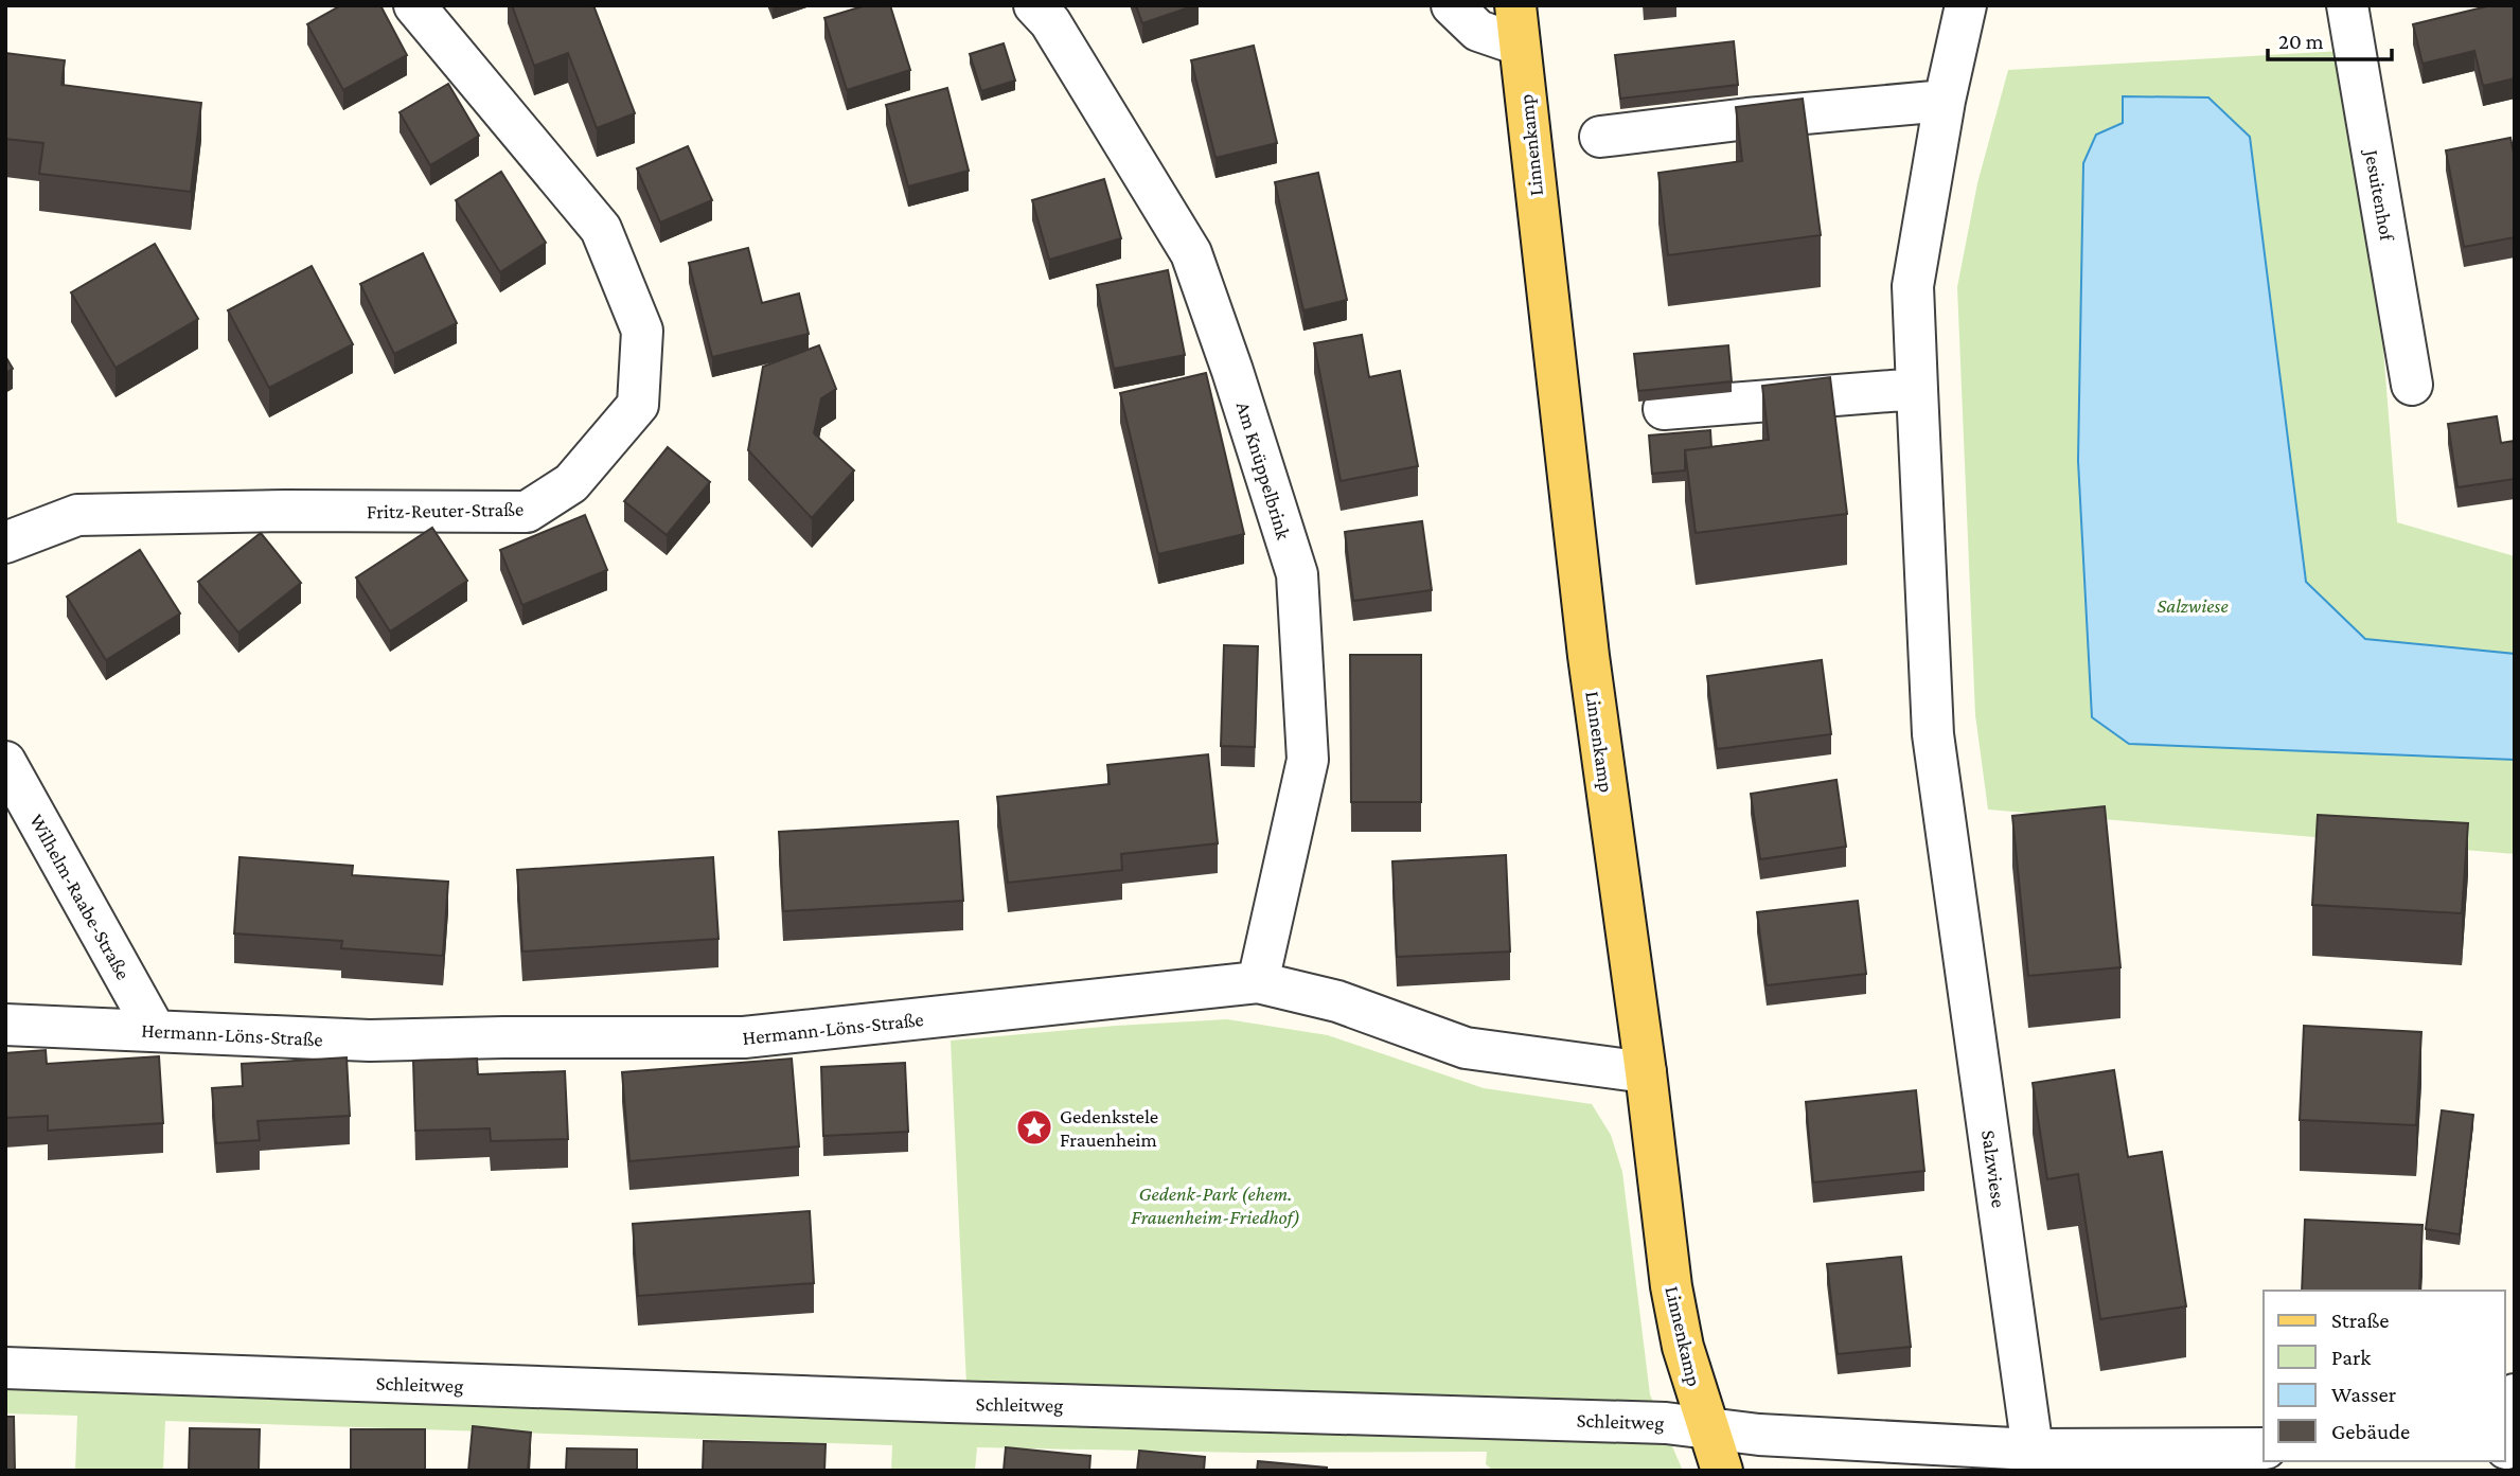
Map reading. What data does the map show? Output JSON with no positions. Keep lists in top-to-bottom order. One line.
{"streets":{"main road":["Linnenkamp"],"street":["Jesuitenhof","Am Knüppelbrink","Fritz-Reuter-Straße","Wilhelm-Raabe-Straße","Hermann-Löns-Straße","Salzwiese","Schleitweg"]},"crossings":[["Linnenkamp","Hermann-Löns-Straße"],["Linnenkamp","Schleitweg"],["Am Knüppelbrink","Hermann-Löns-Straße"],["Wilhelm-Raabe-Straße","Hermann-Löns-Straße"],["Salzwiese","Schleitweg"]],"parks":["Salzwiese","Gedenk-Park (ehem. Frauenheim-Friedhof)"],"places":{"place":["Gedenkstele Frauenheim"]},"legend":["Straße","Park","Wasser","Gebäude"],"scale_bar":"20 m"}
